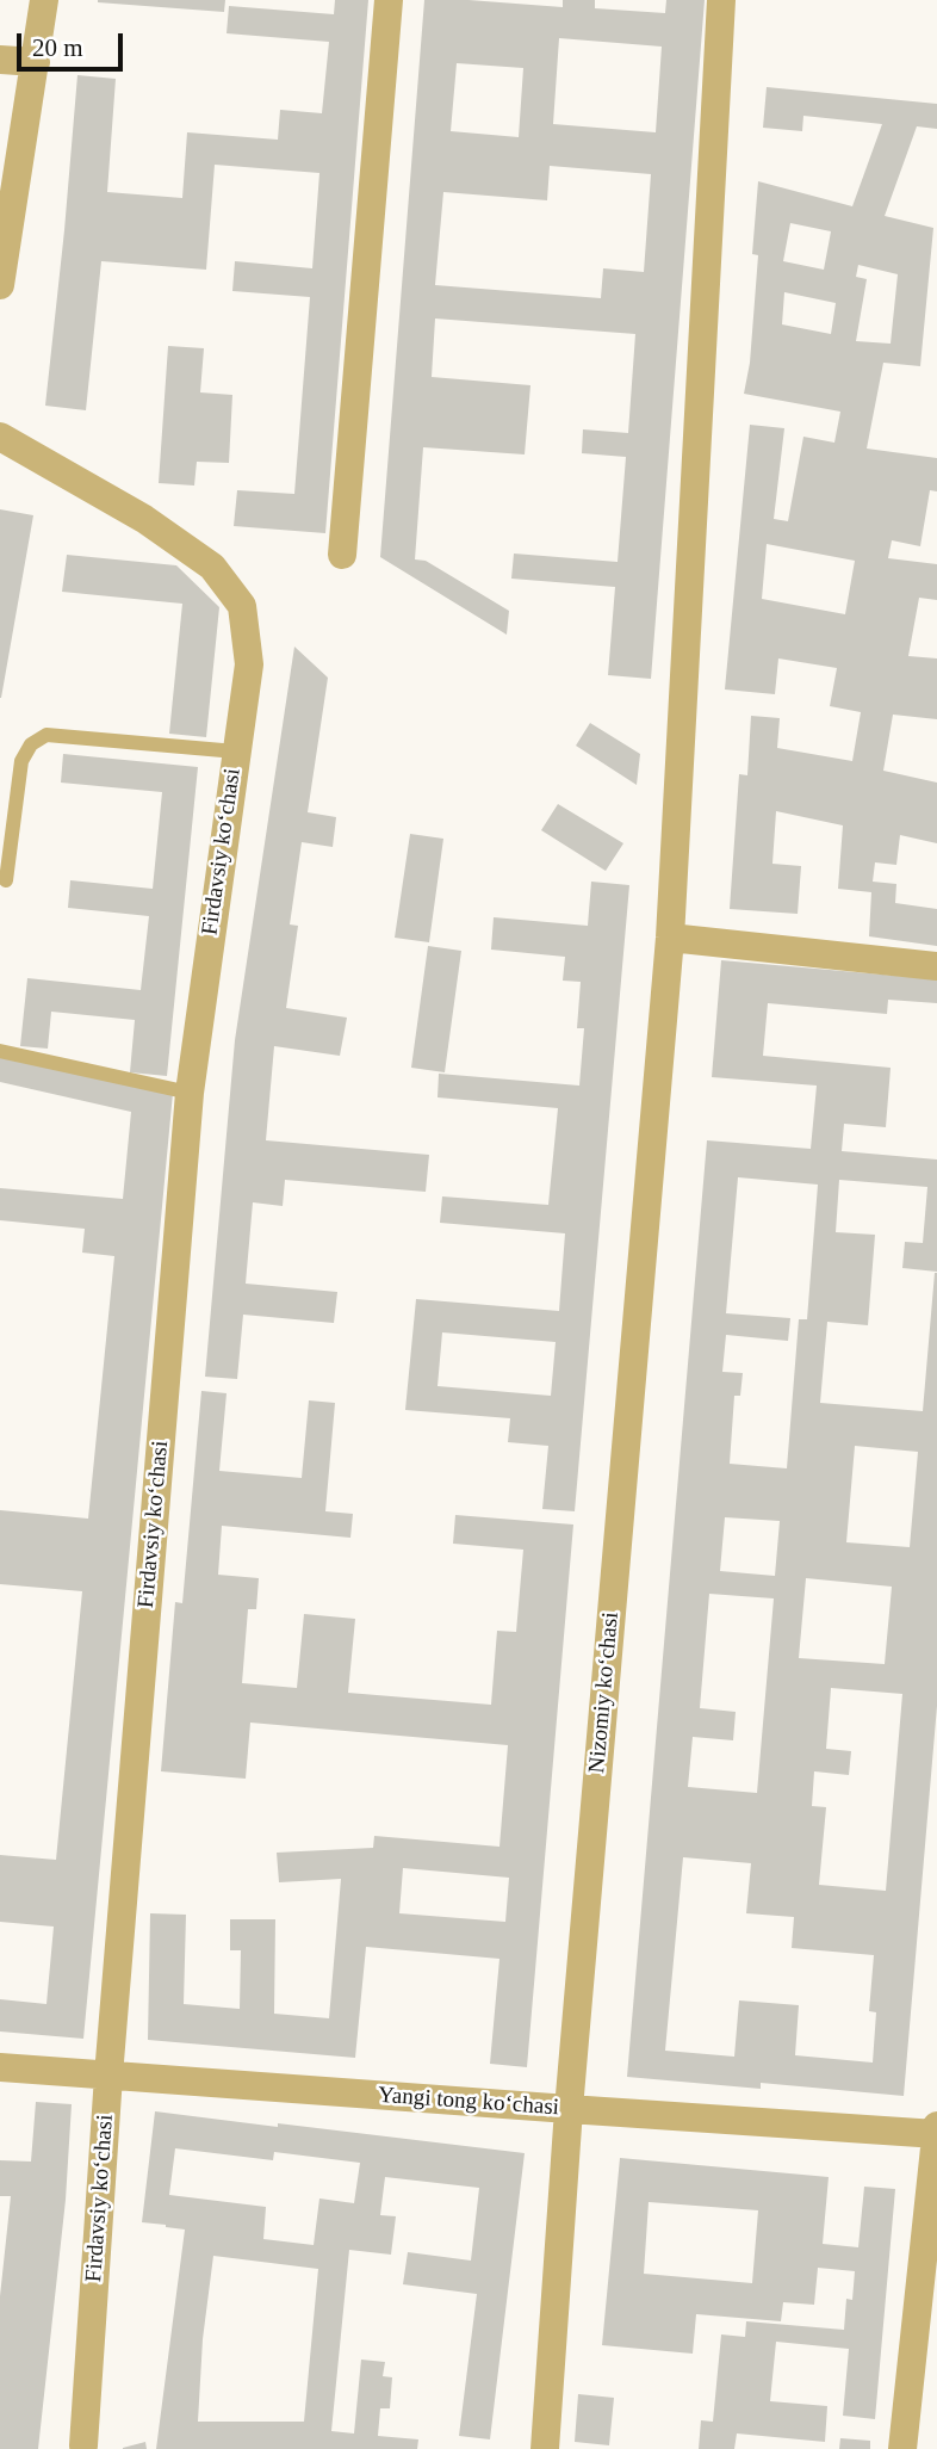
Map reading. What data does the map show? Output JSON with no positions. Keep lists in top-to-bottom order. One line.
{"streets":{"street":["Firdavsiy koʻchasi","Nizomiy koʻchasi","Yangi tong koʻchasi"]},"crossings":[["Firdavsiy koʻchasi","Yangi tong koʻchasi"],["Nizomiy koʻchasi","Yangi tong koʻchasi"]],"scale_bar":"20 m"}
